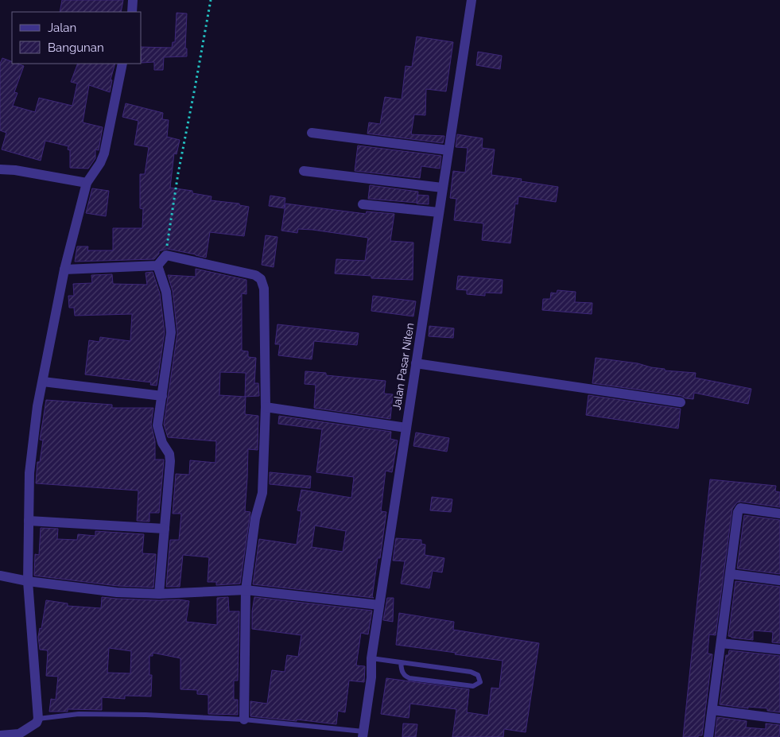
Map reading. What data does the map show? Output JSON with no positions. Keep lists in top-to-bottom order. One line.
{"streets":{"street":["Jalan Pasar Niten"]},"legend":["Jalan","Bangunan"]}
